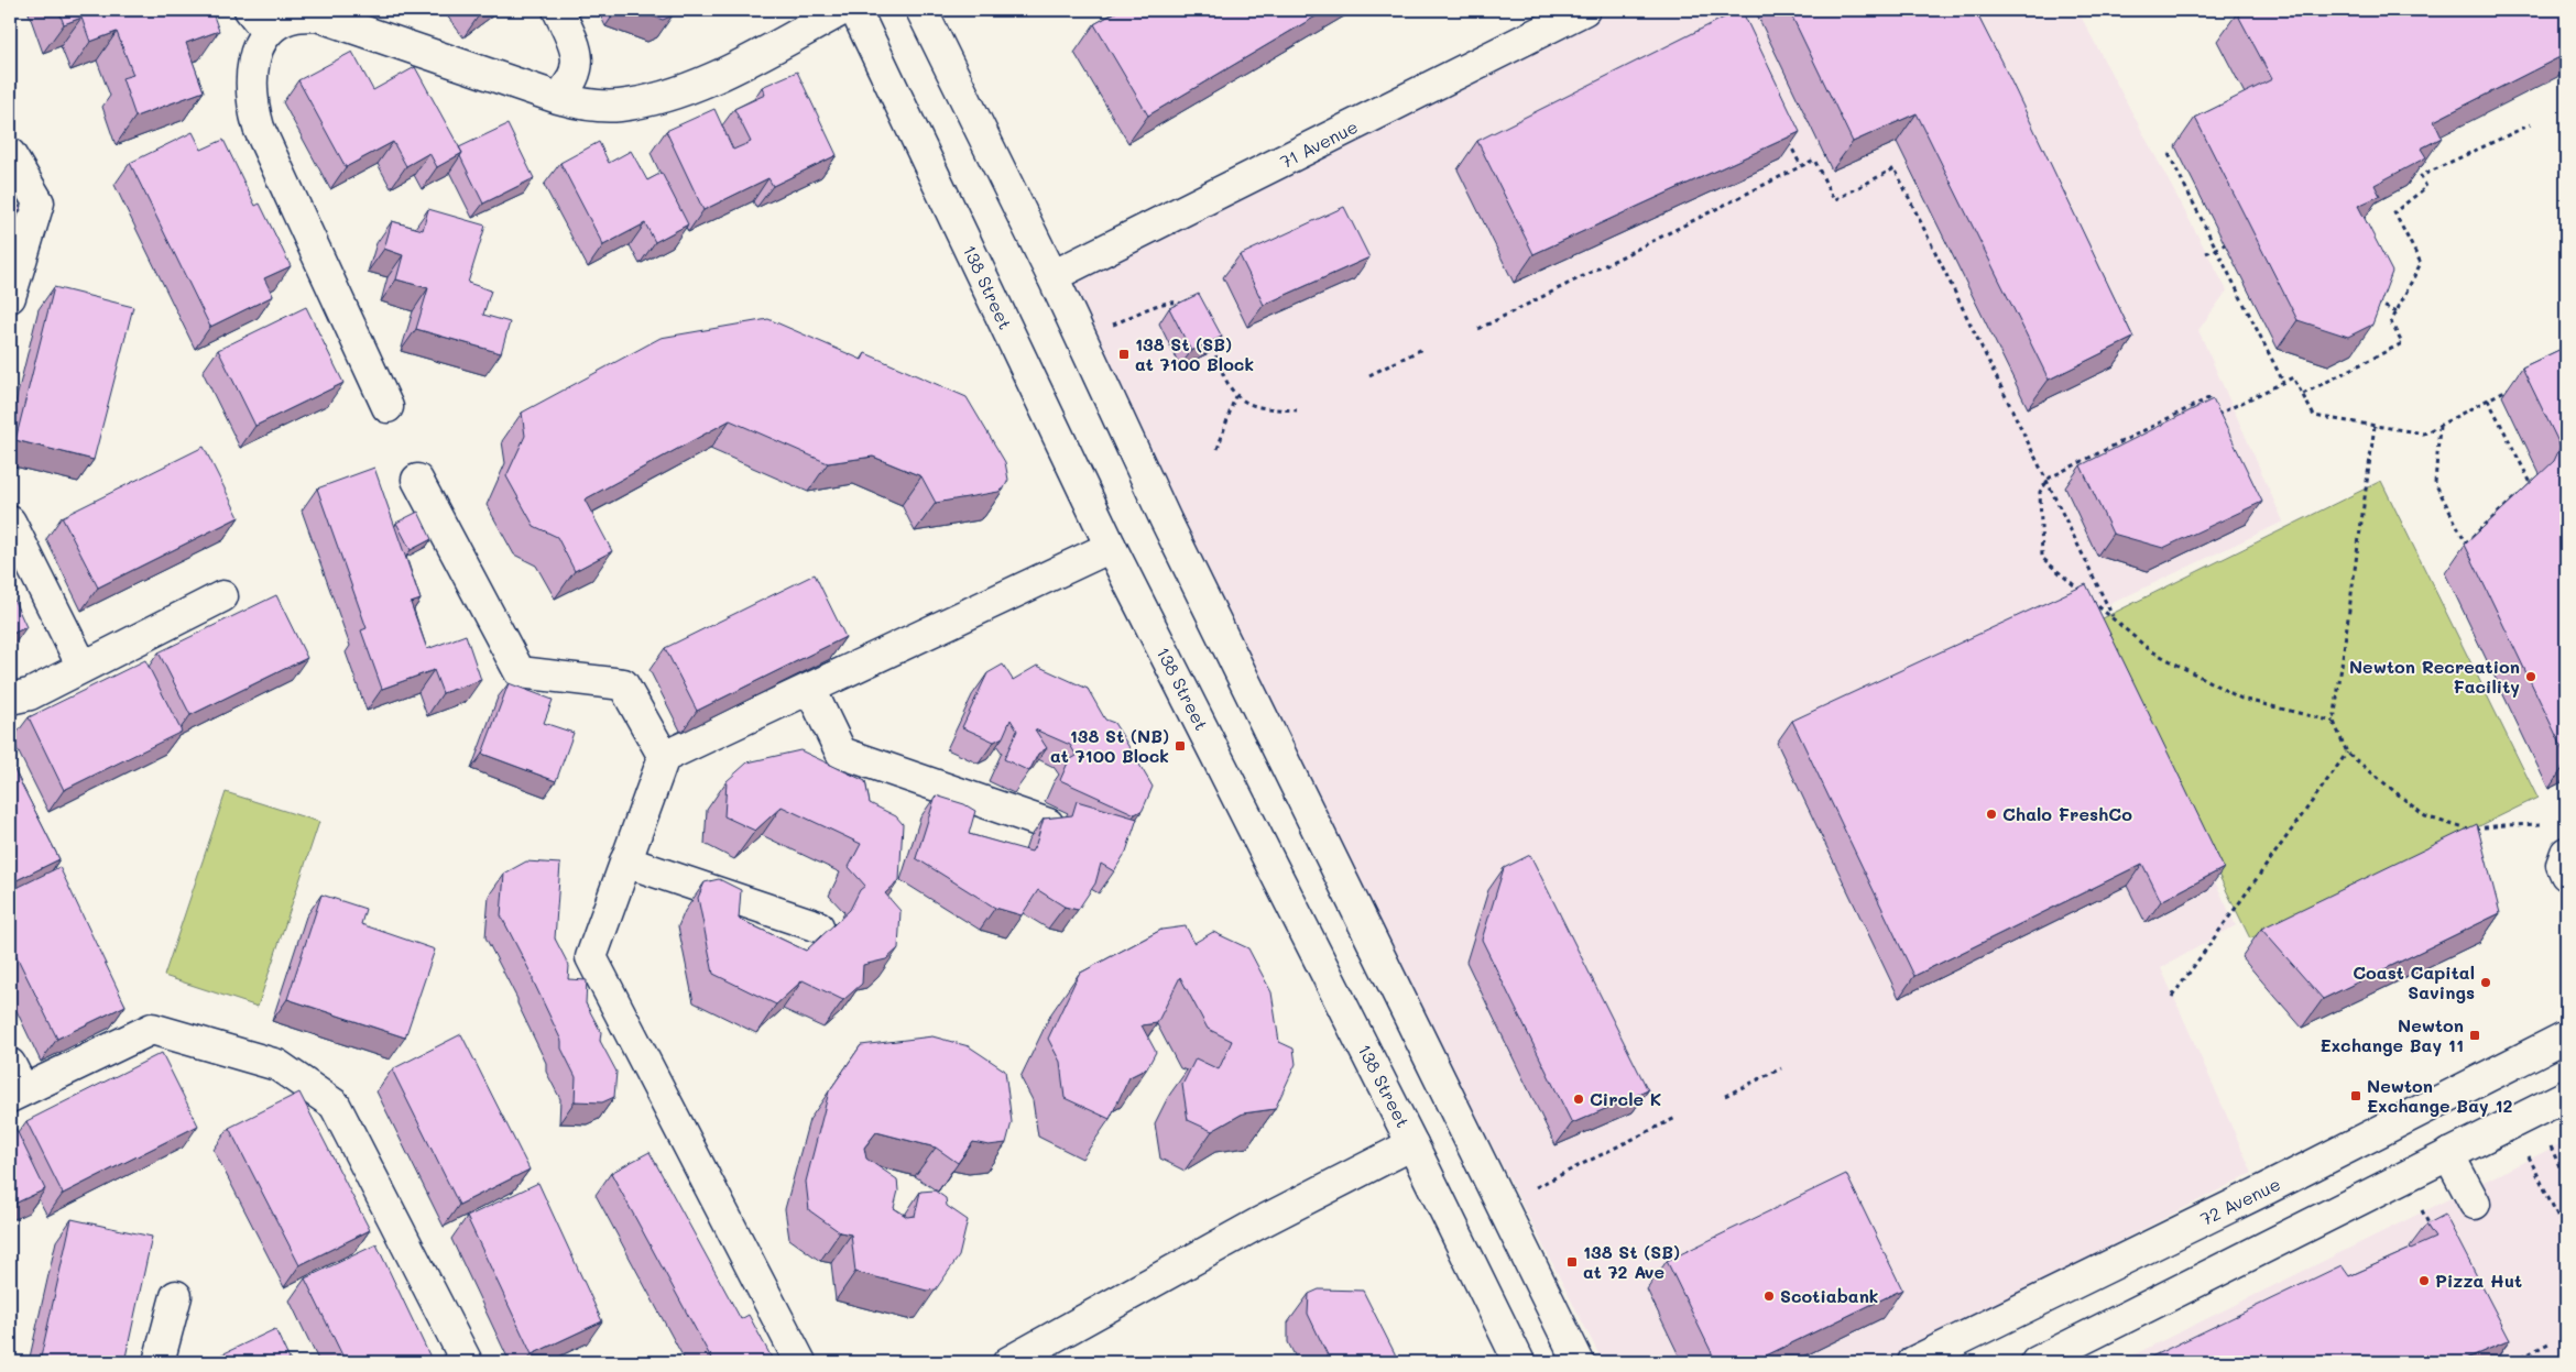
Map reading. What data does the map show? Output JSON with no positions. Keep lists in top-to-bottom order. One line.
{"streets":{"main road":["71 Avenue","138 Street","72 Avenue"]},"places":{"transit":["138 St (SB) at 7100 Block","138 St (NB) at 7100 Block","Newton Exchange Bay 11","Newton Exchange Bay 12","138 St (SB) at 72 Ave"],"other":["Newton Recreation Facility","Chalo FreshCo","Coast Capital Savings","Circle K","Pizza Hut","Scotiabank"]}}
